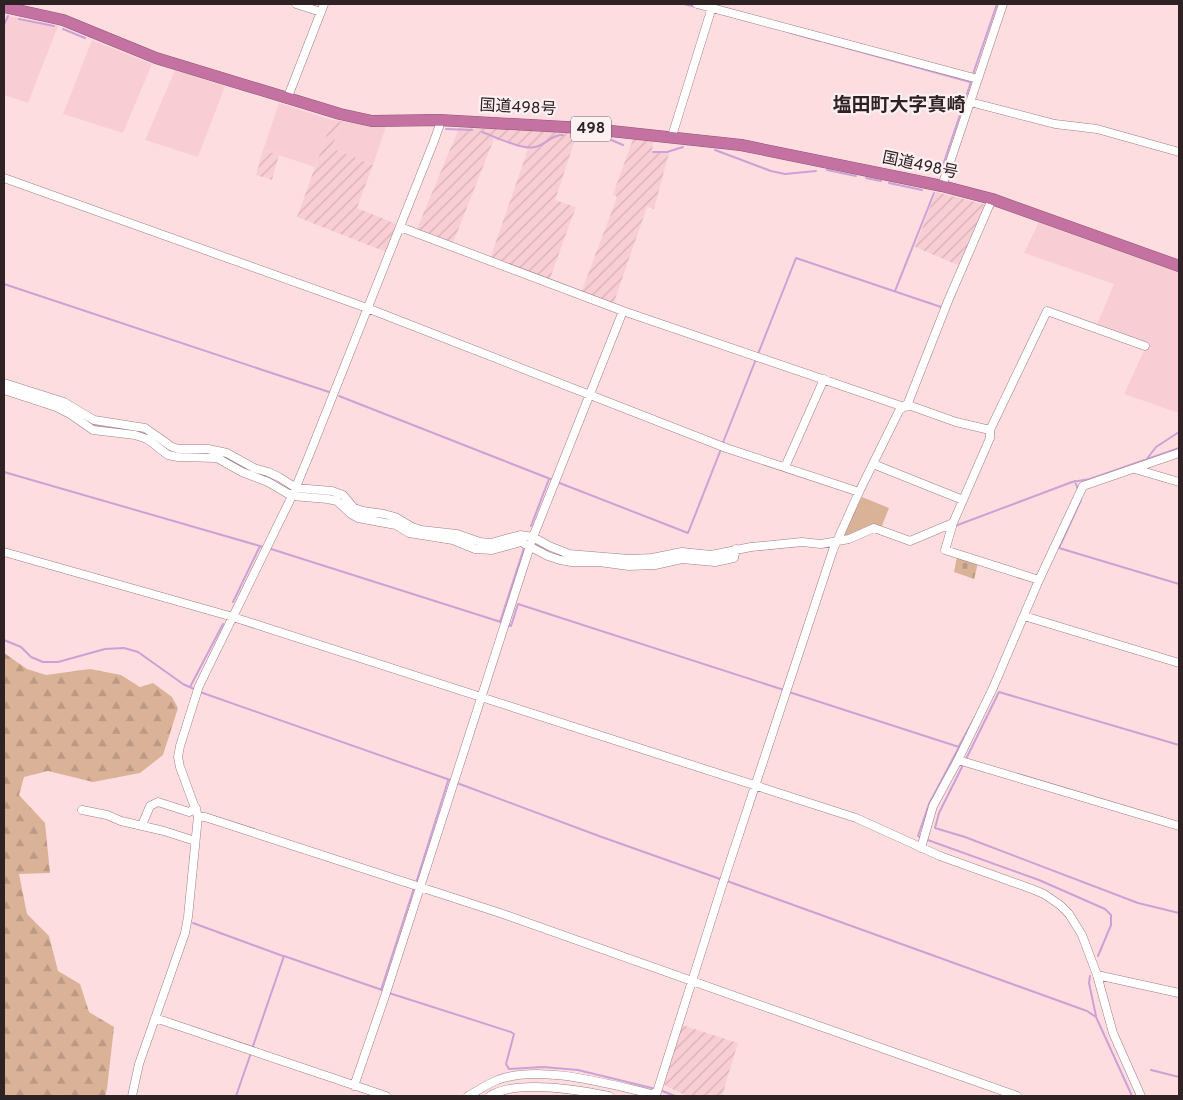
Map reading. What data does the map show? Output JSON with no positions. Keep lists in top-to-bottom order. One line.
{"streets":{"highway":["国道498号","498"]},"districts":["塩田町大字真崎"]}
